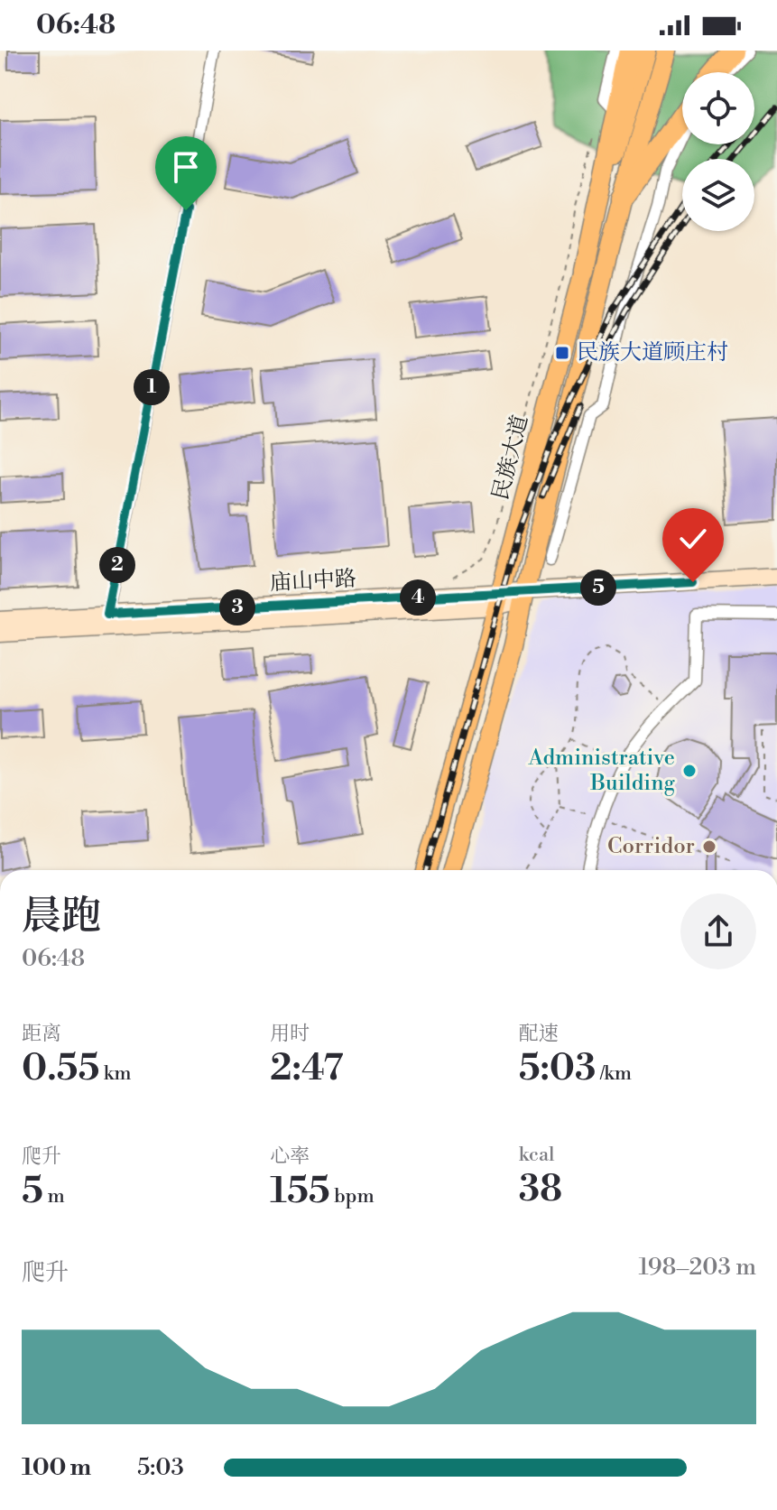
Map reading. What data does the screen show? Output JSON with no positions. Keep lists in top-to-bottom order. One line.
{"streets":{"main road":["民族大道"],"street":["庙山中路"]},"crossings":[["民族大道","庙山中路"]],"places":{"transit":["民族大道顾庄村"],"other":["Administrative Building","Corridor"]},"page":{"status":"06:48","pins":["1","2","5","4","3"],"heading":["晨跑","06:48"],"stats":[["距离","0.55 km"],["用时","2:47"],["配速","5:03 /km"],["爬升","5 m"],["心率","155 bpm"],["kcal","38"]],"chart":["爬升","198–203 m"],"list":[{"name":"100 m","note":"5:03"}]}}
